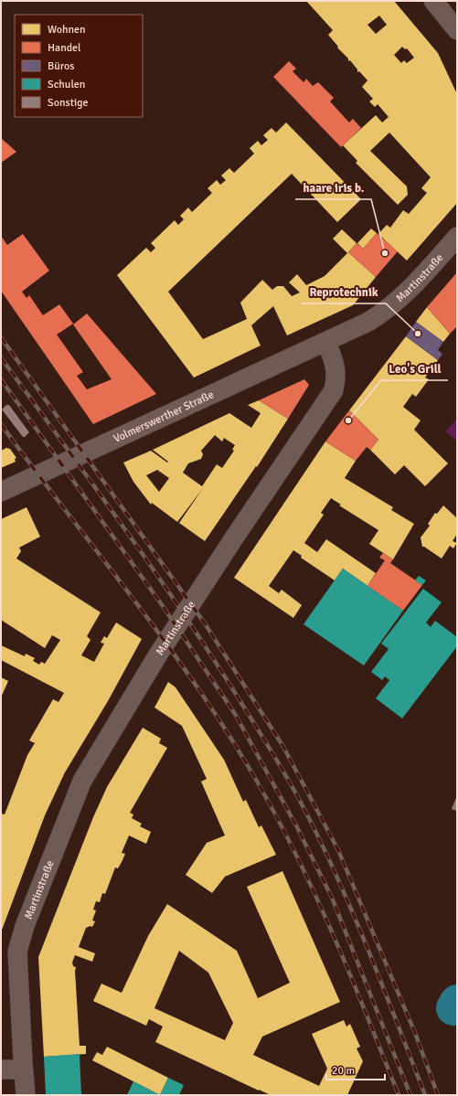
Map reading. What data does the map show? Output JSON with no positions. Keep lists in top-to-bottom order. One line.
{"streets":{"street":["Martinstraße","Volmerswerther Straße"]},"crossings":[["Martinstraße","Volmerswerther Straße"]],"places":["haare iris b.","Reprotechnik","Leo's Grill"],"legend":["Wohnen","Handel","Büros","Schulen","Sonstige"],"scale_bar":"20 m"}
